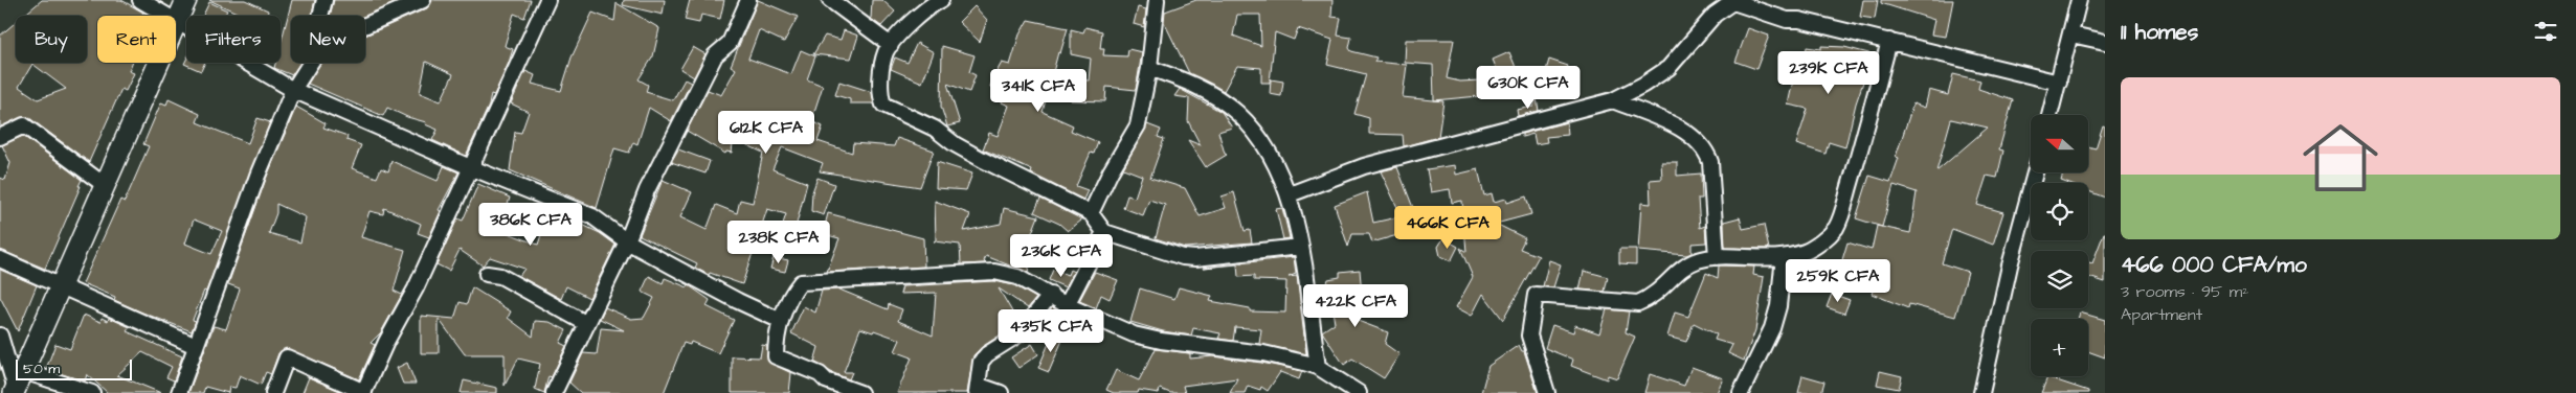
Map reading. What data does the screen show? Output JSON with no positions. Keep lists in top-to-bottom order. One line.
{"scale_bar":"50 m","north":"left","page":{"heading":"11 homes","chip":["Buy","Rent","Filters","New"],"price":["239K CFA","630K CFA","341K CFA","612K CFA","386K CFA","466K CFA","238K CFA","236K CFA","259K CFA","422K CFA","435K CFA"],"list":[{"name":"466 000 CFA/mo","note":"3 rooms · 95 m² · Apartment"}],"map_buttons":"+","scale":"50 m"}}
